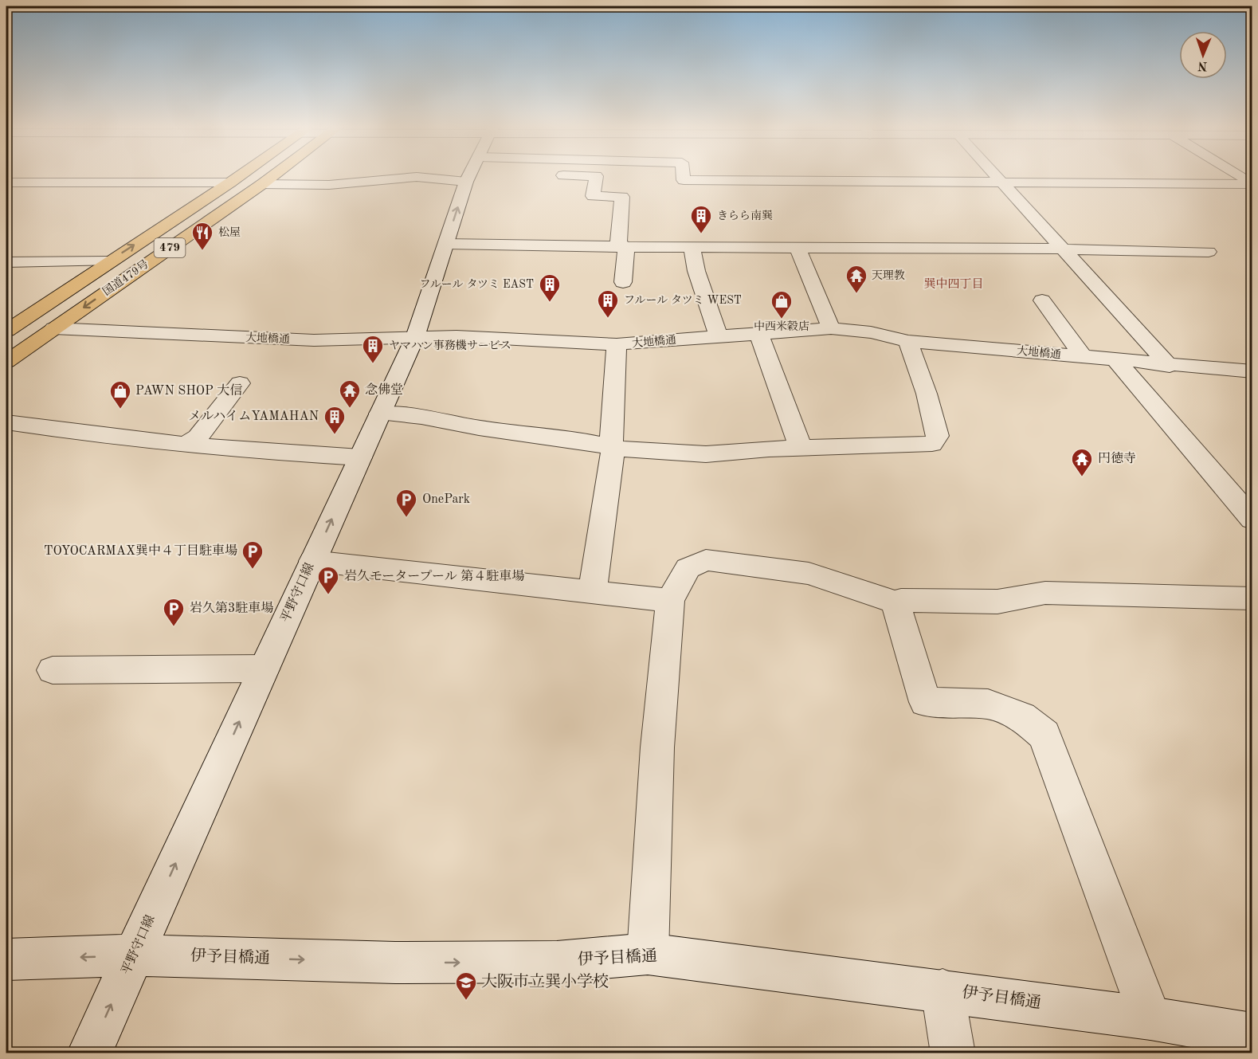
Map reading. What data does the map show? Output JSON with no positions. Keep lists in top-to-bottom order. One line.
{"streets":{"highway":["479","国道479号"],"street":["大地橋通","平野守口線","伊予目橋通"]},"crossings":[["国道479号","大地橋通"],["大地橋通","平野守口線"],["平野守口線","伊予目橋通"]],"one_way":["平野守口線"],"districts":["巽中四丁目"],"places":{"building":["きらら南巽","フルール タツミ EAST","フルール タツミ WEST","ヤマハン事務機サービス","メルハイムYAMAHAN"],"restaurant":["松屋"],"temple":["天理教","念佛堂","円徳寺"],"shop":["中西米穀店","PAWN SHOP 大信"],"parking":["OnePark","TOYOCARMAX巽中４丁目駐車場","岩久モータープール 第４駐車場","岩久第3駐車場"],"school or university":["大阪市立巽小学校"]},"north":"bottom"}
